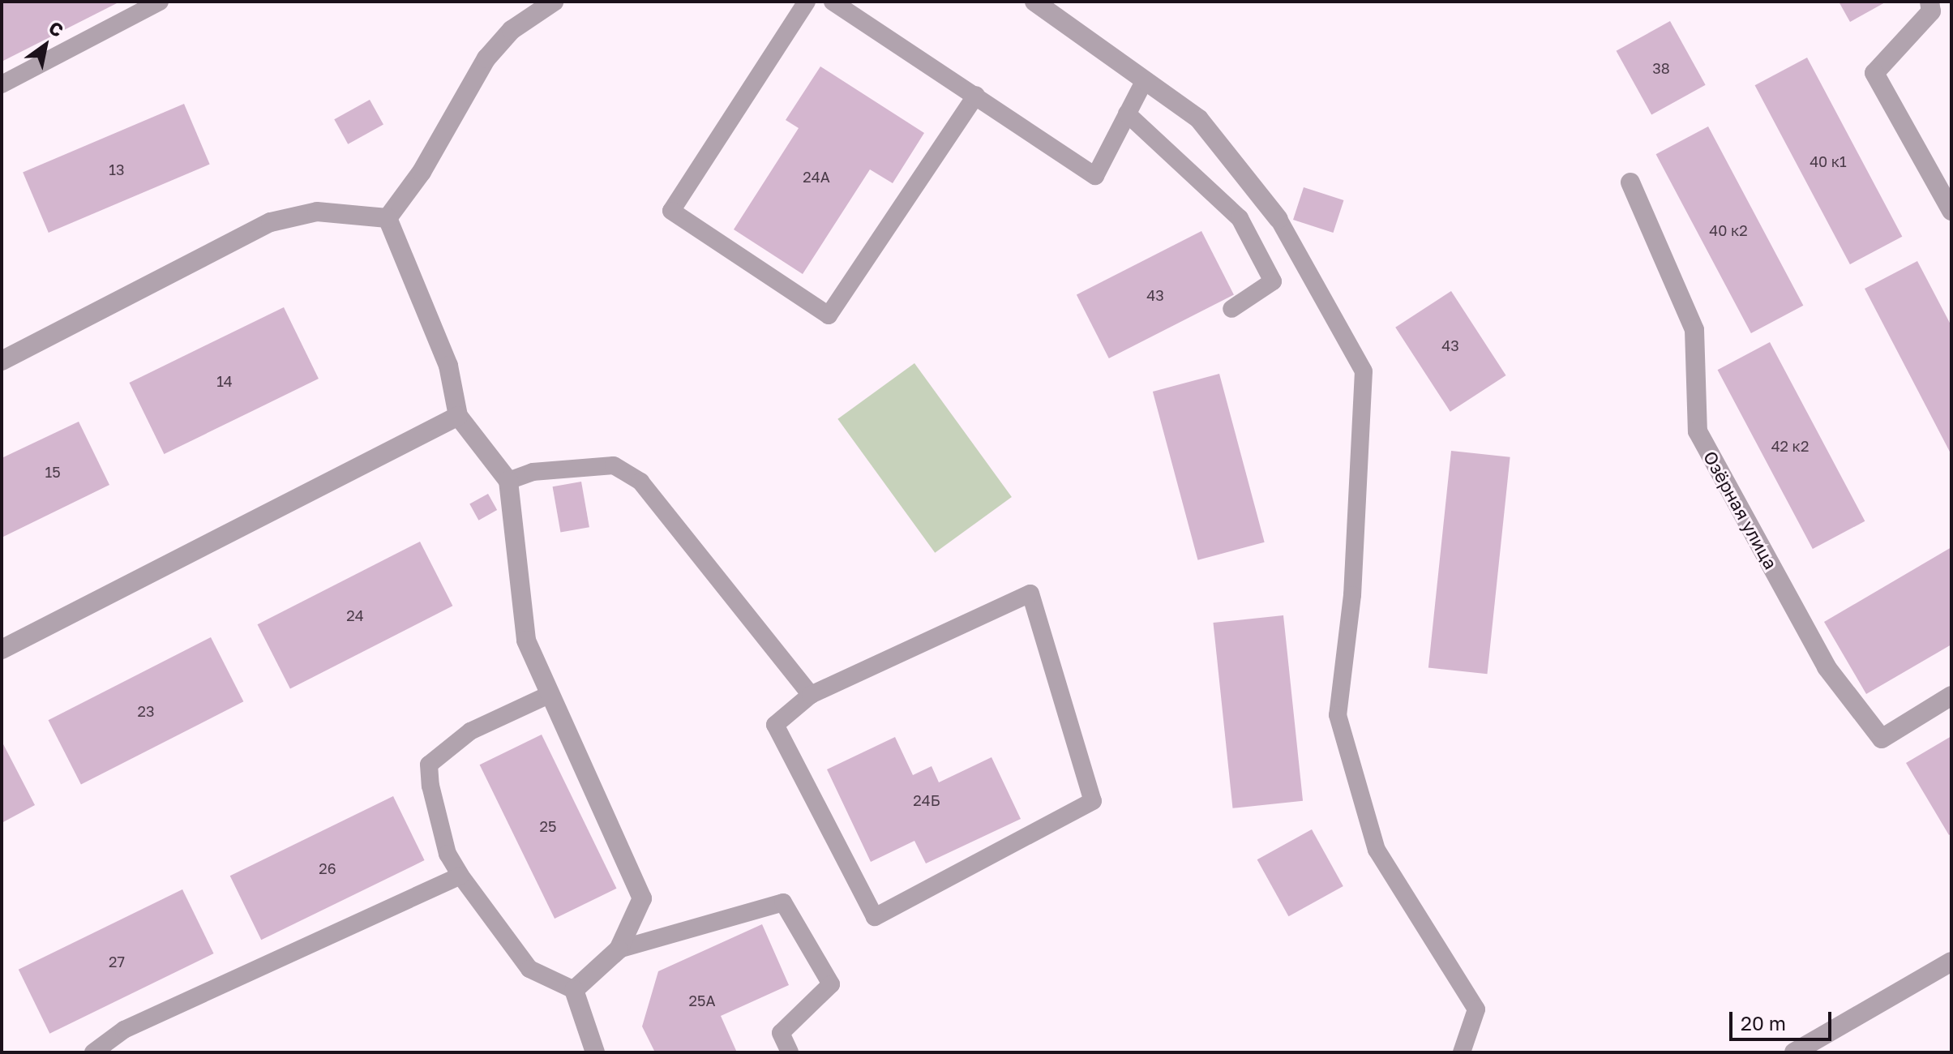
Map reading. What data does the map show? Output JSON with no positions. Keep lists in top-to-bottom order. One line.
{"streets":{"street":["Озёрная улица"]},"house_numbers":["38","40 к1","13","24А","40 к2","43","43","14","42 к2","15","24","23","24Б","25","26","27","25А"],"scale_bar":"20 m","north":"top right"}
